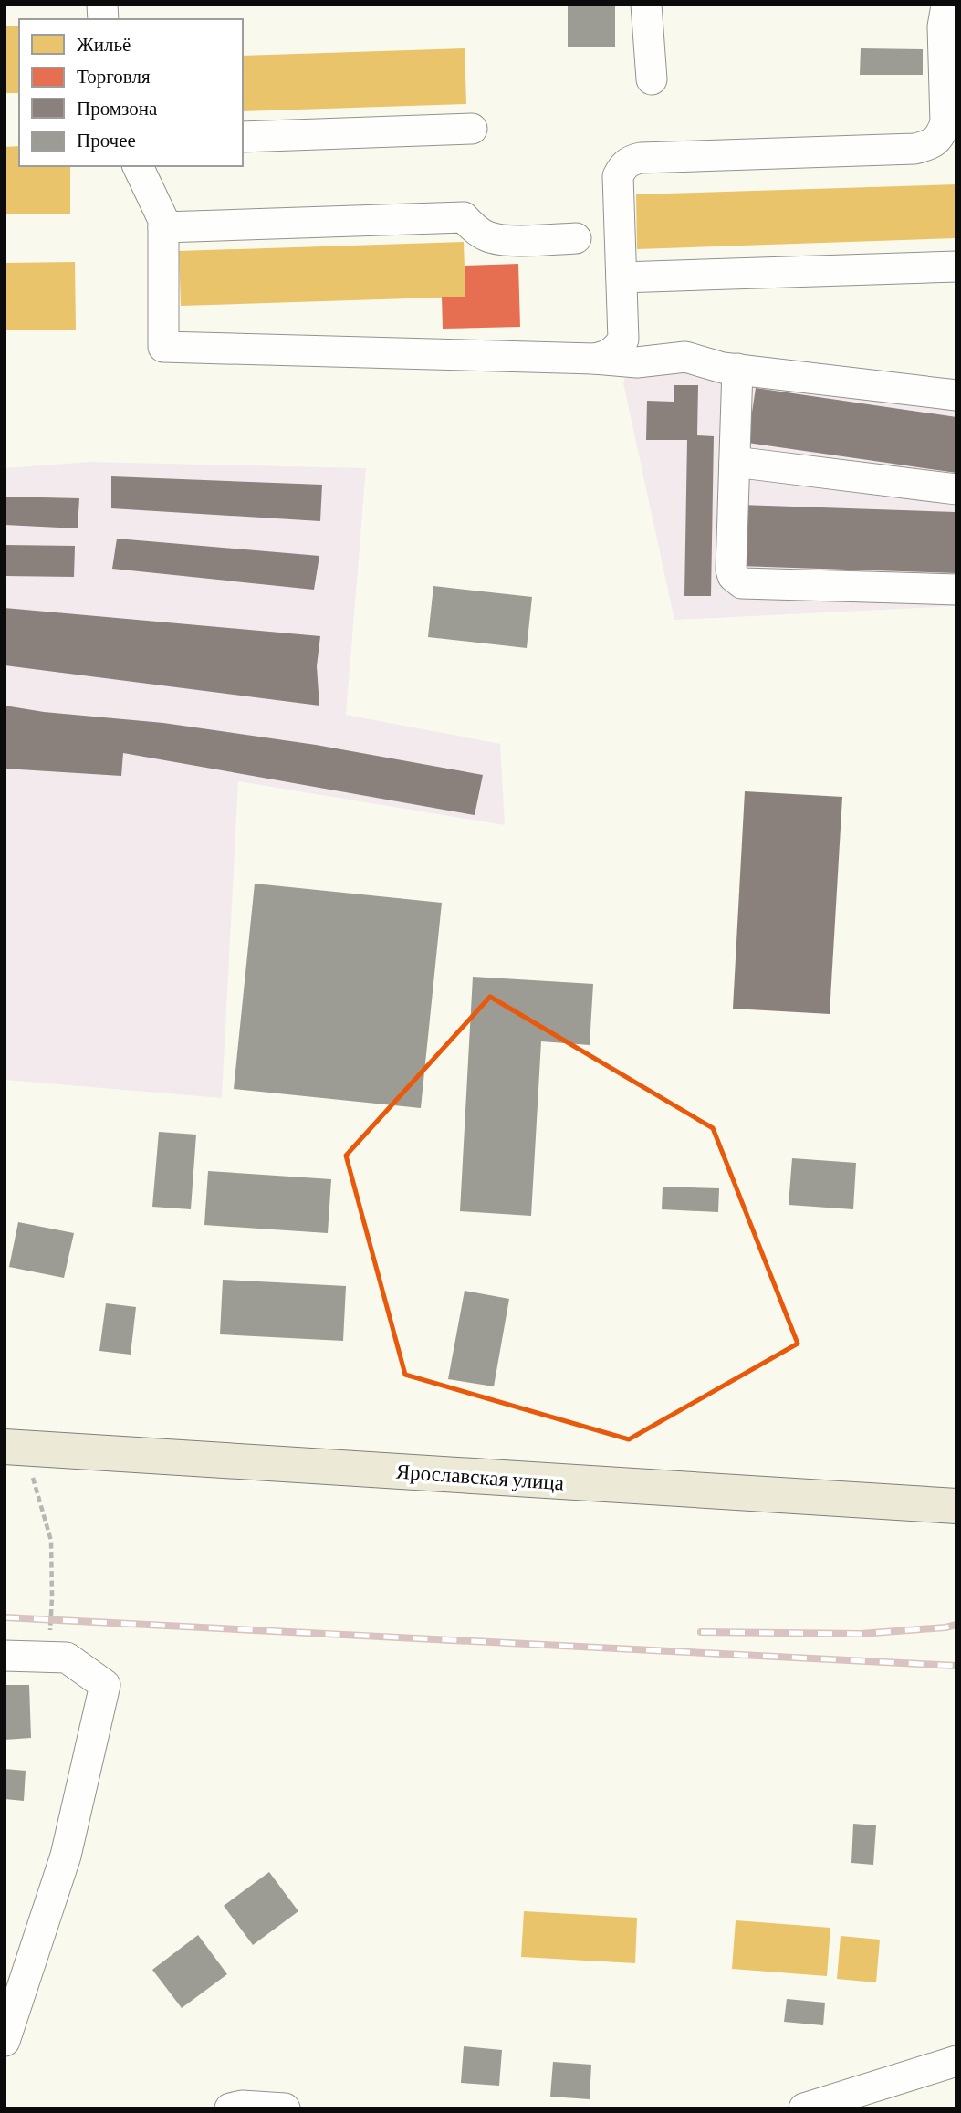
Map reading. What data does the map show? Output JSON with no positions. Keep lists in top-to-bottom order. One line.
{"streets":{"main road":["Ярославская улица"]},"legend":["Жильё","Торговля","Промзона","Прочее"]}
